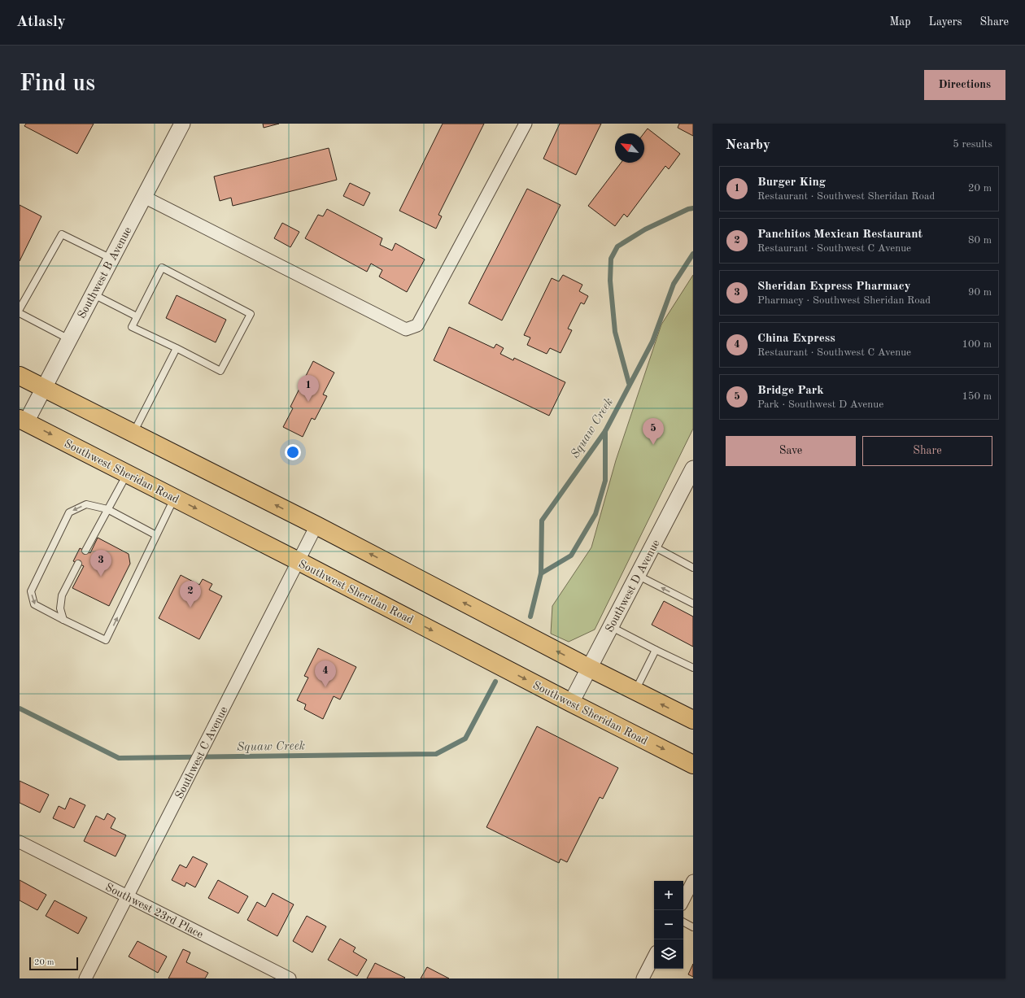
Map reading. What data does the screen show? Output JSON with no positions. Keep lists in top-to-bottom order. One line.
{"streets":{"main road":["Southwest Sheridan Road"],"street":["Southwest B Avenue","Southwest D Avenue","Southwest C Avenue","Southwest 23rd Place"]},"crossings":[["Southwest B Avenue","Southwest Sheridan Road"],["Southwest Sheridan Road","Southwest D Avenue"],["Southwest Sheridan Road","Southwest C Avenue"],["Southwest C Avenue","Southwest 23rd Place"]],"water":["Squaw Creek"],"scale_bar":"20 m","north":"top left","page":{"header":"Atlasly","nav":["Map","Layers","Share"],"buttons":["Directions",["Save","Share"]],"title":"Find us","heading":["Nearby","5 results"],"list":[{"mark":"1","name":"Burger King","note":"Restaurant · Southwest Sheridan Road","value":"20 m"},{"mark":"2","name":"Panchitos Mexican Restaurant","note":"Restaurant · Southwest C Avenue","value":"80 m"},{"mark":"3","name":"Sheridan Express Pharmacy","note":"Pharmacy · Southwest Sheridan Road","value":"90 m"},{"mark":"4","name":"China Express","note":"Restaurant · Southwest C Avenue","value":"100 m"},{"mark":"5","name":"Bridge Park","note":"Park · Southwest D Avenue","value":"150 m"}],"pins":["1","5","3","2","4"],"map_buttons":["+","−"],"scale":"20 m"}}
